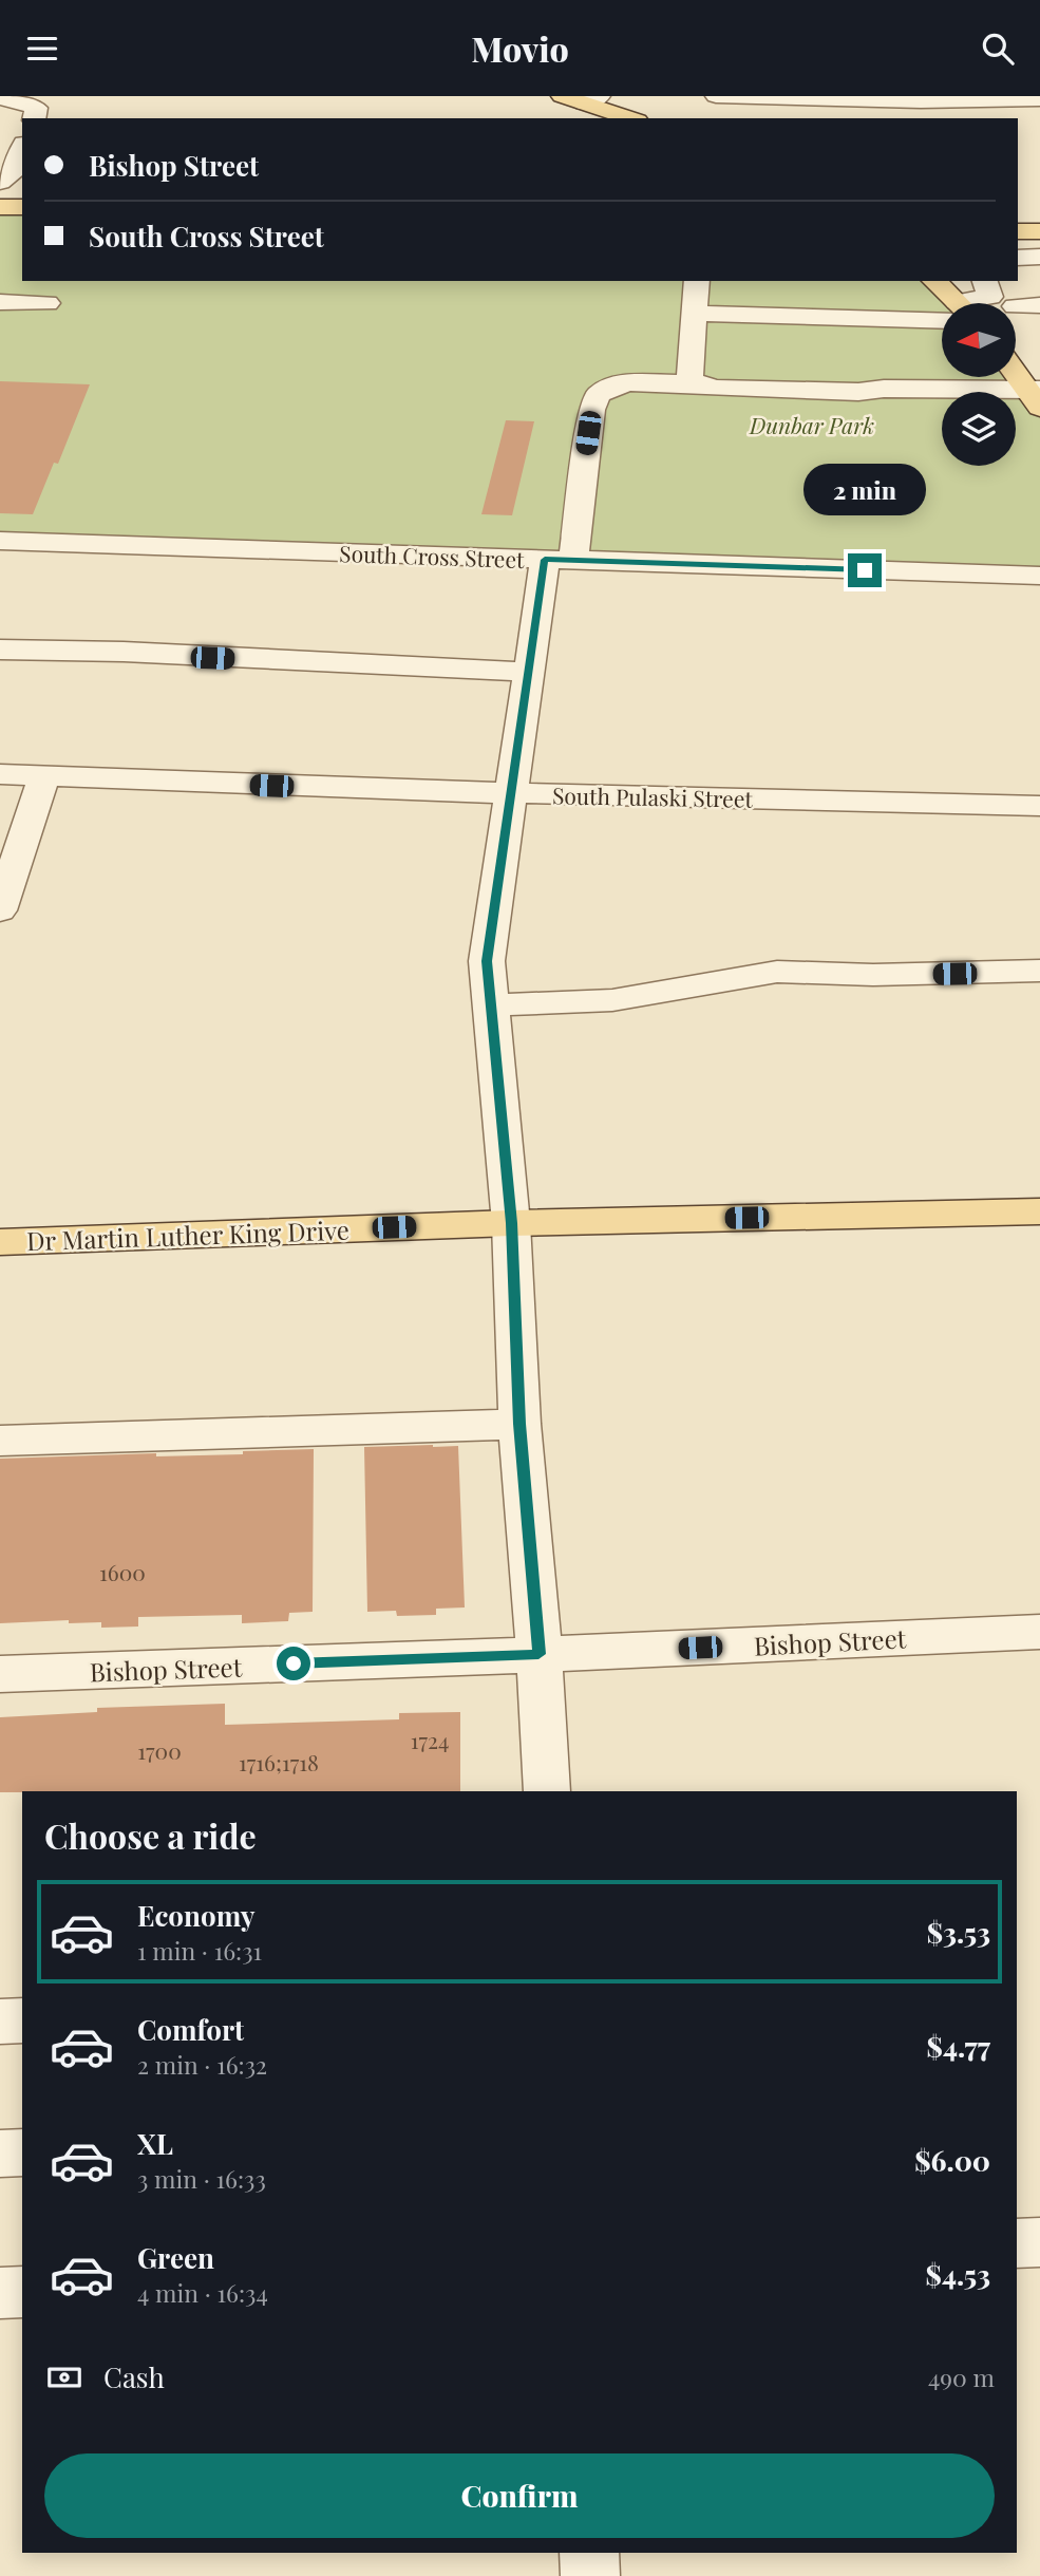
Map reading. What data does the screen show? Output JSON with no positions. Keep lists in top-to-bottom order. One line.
{"streets":{"main road":["Dr Martin Luther King Drive"],"street":["South Cross Street","South Pulaski Street","Bishop Street"]},"parks":["Dunbar Park"],"house_numbers":["1600","1724","1700","1716;1718"],"north":"left","page":{"header":"Movio","banner":["Bishop Street","South Cross Street"],"bubble":"2 min","heading":"Choose a ride","list":[{"name":"Economy","note":"1 min · 16:31","value":"$3.53"},{"name":"Comfort","note":"2 min · 16:32","value":"$4.77"},{"name":"XL","note":"3 min · 16:33","value":"$6.00"},{"name":"Green","note":"4 min · 16:34","value":"$4.53"}],"pay":["Cash","490 m"],"buttons":"Confirm"}}
